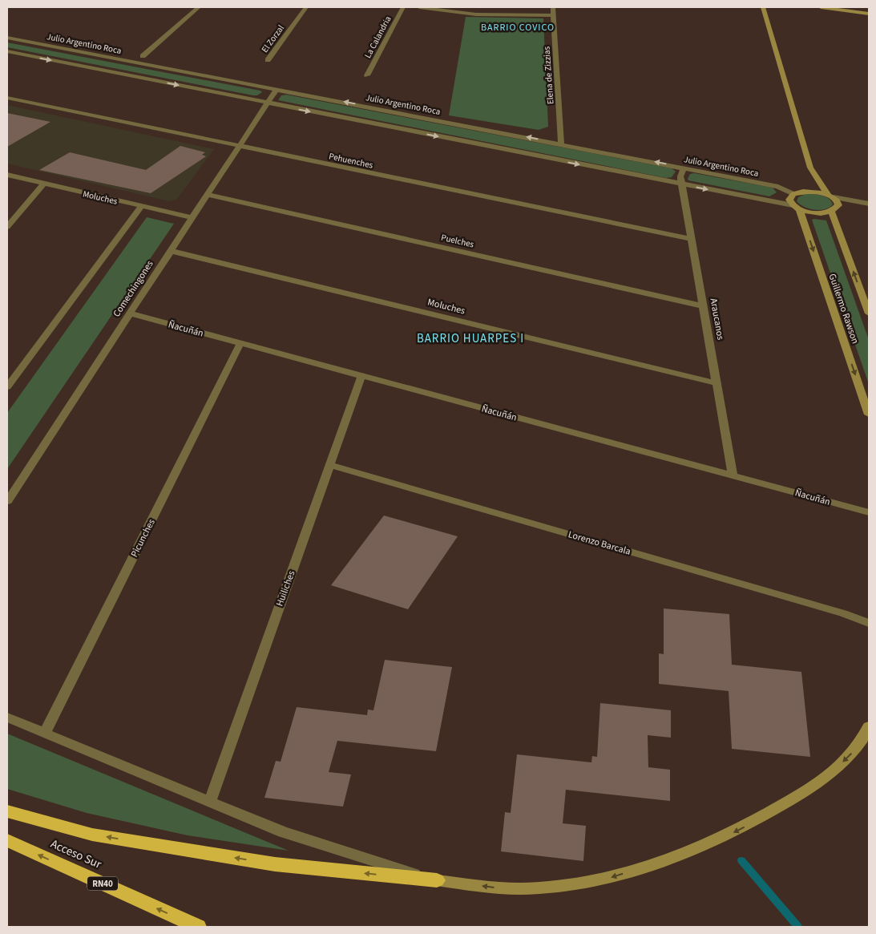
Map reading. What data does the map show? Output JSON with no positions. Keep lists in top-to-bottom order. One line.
{"streets":{"highway":["Acceso Sur","RN40"],"main road":["Guillermo Rawson"],"street":["La Calandria","El Zorzal","Julio Argentino Roca","Elena de Zizzias","Pehuenches","Moluches","Puelches","Comechingones","Araucanos","Ñacuñán","Picunches","Lorenzo Barcala","Huiliches"]},"crossings":[["Julio Argentino Roca","Elena de Zizzias"],["Julio Argentino Roca","Comechingones"],["Julio Argentino Roca","Araucanos"],["Pehuenches","Comechingones"],["Pehuenches","Araucanos"],["Moluches","Comechingones"],["Moluches","Araucanos"],["Puelches","Comechingones"],["Puelches","Araucanos"],["Comechingones","Ñacuñán"],["Araucanos","Ñacuñán"],["Ñacuñán","Picunches"],["Ñacuñán","Huiliches"],["Lorenzo Barcala","Huiliches"]],"districts":["BARRIO COVICO","BARRIO HUARPES I"]}
